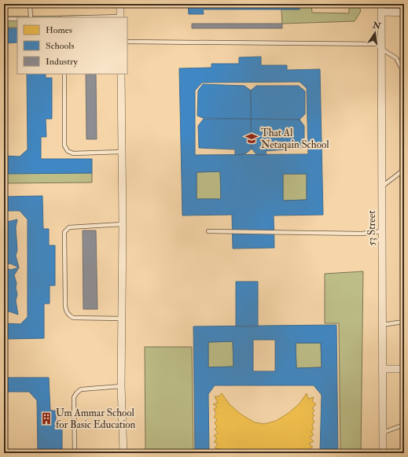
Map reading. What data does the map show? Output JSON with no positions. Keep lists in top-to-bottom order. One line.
{"streets":{"street":["53 Street"]},"places":{"school or university":["That Al Netaqain School"],"building":["Um Ammar School for Basic Education"]},"legend":["Homes","Schools","Industry"],"north":"top"}
